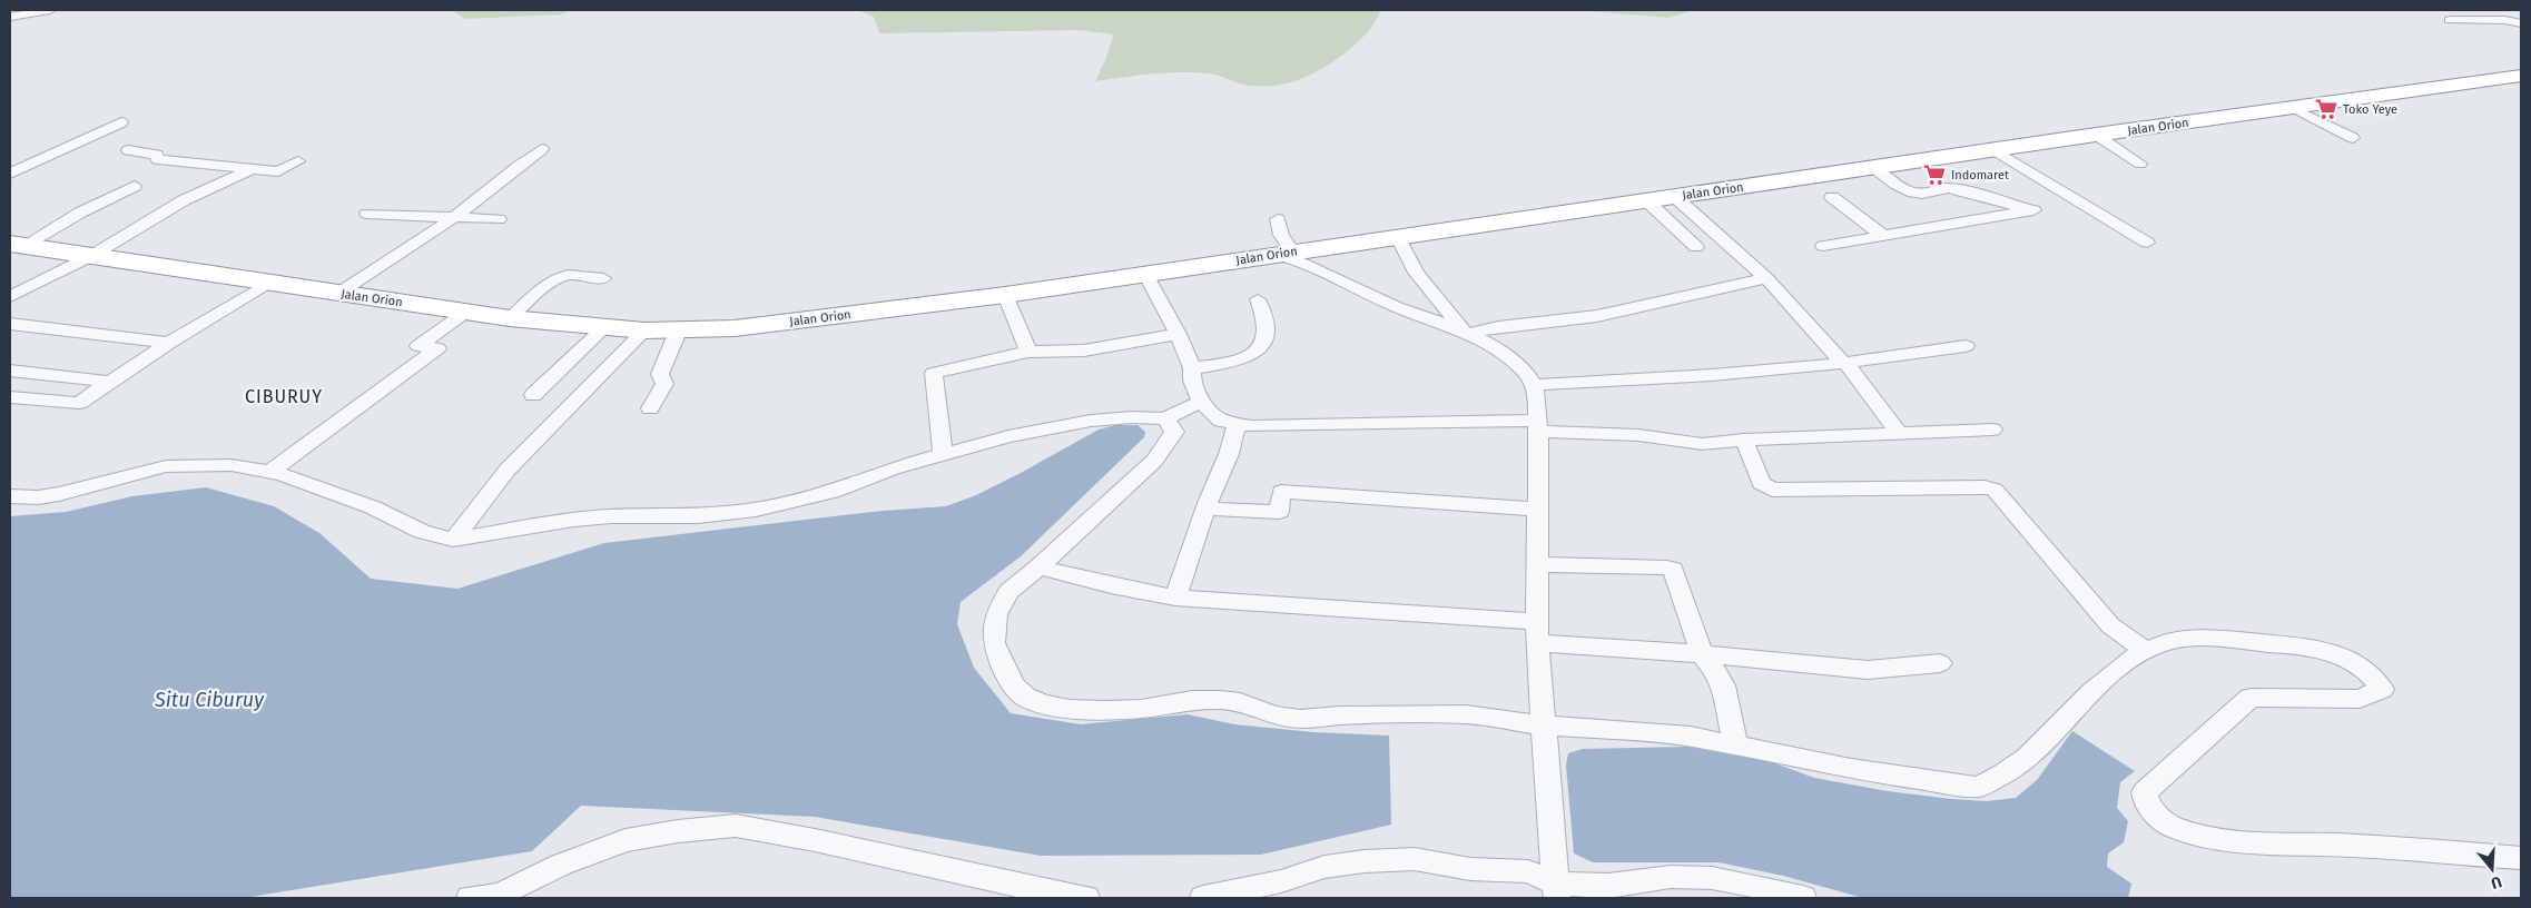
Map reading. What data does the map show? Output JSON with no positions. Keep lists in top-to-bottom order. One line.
{"streets":{"highway":["Jalan Orion"]},"districts":["CIBURUY"],"water":["Situ Ciburuy"],"places":{"supermarket":["Toko Yeye","Indomaret"]},"north":"bottom"}
